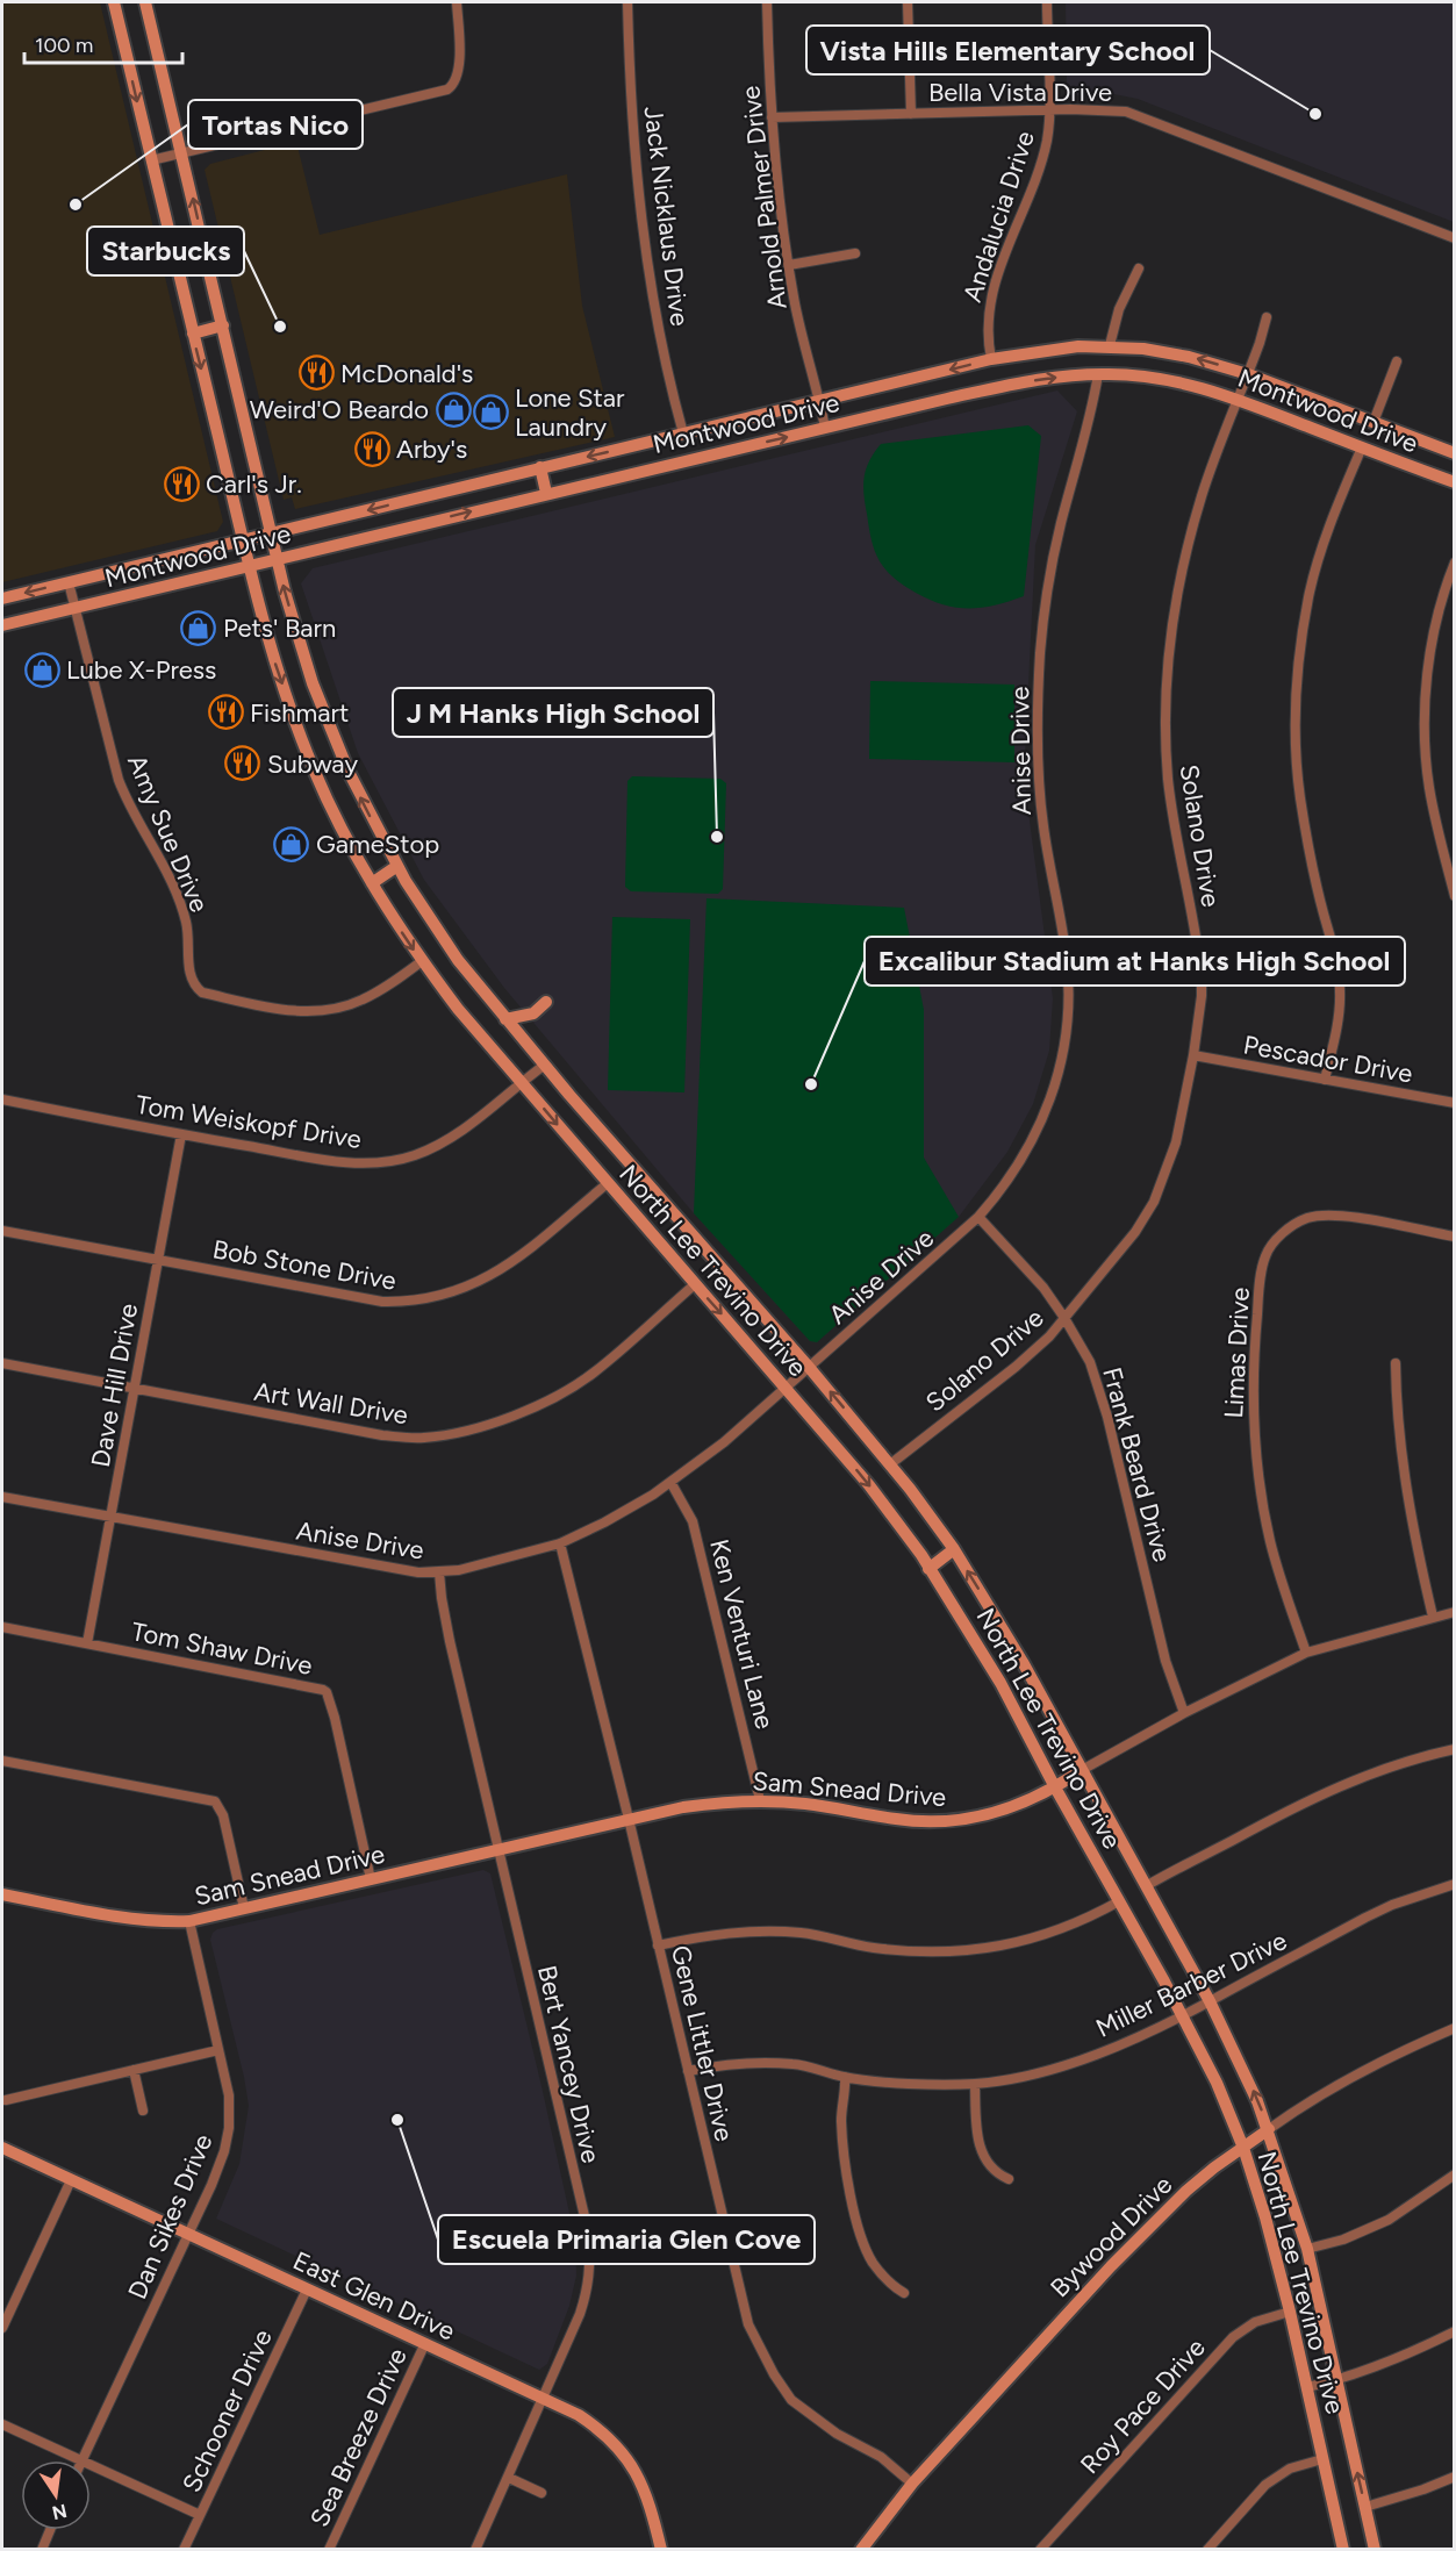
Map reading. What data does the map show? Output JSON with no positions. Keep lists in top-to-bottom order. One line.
{"streets":{"main road":["Montwood Drive","North Lee Trevino Drive","Sam Snead Drive","Bywood Drive","East Glen Drive"],"street":["Bella Vista Drive","Arnold Palmer Drive","Jack Nicklaus Drive","Andalucia Drive","Anise Drive","Amy Sue Drive","Solano Drive","Pescador Drive","Tom Weiskopf Drive","Bob Stone Drive","Limas Drive","Dave Hill Drive","Art Wall Drive","Frank Beard Drive","Ken Venturi Lane","Tom Shaw Drive","Miller Barber Drive","Gene Littler Drive","Bert Yancey Drive","Dan Sikes Drive","Roy Pace Drive","Schooner Drive","Sea Breeze Drive"]},"crossings":[["Bella Vista Drive","Arnold Palmer Drive"],["Bella Vista Drive","Andalucia Drive"],["Arnold Palmer Drive","Montwood Drive"],["Jack Nicklaus Drive","Montwood Drive"],["Andalucia Drive","Montwood Drive"],["Montwood Drive","Anise Drive"],["Montwood Drive","Amy Sue Drive"],["Montwood Drive","Solano Drive"],["Montwood Drive","North Lee Trevino Drive"],["Anise Drive","North Lee Trevino Drive"],["Anise Drive","Dave Hill Drive"],["Anise Drive","Frank Beard Drive"],["Anise Drive","Ken Venturi Lane"],["Anise Drive","Gene Littler Drive"],["Anise Drive","Bert Yancey Drive"],["Amy Sue Drive","North Lee Trevino Drive"],["Solano Drive","Pescador Drive"],["Solano Drive","North Lee Trevino Drive"],["Solano Drive","Frank Beard Drive"],["Tom Weiskopf Drive","North Lee Trevino Drive"],["Tom Weiskopf Drive","Dave Hill Drive"],["Bob Stone Drive","North Lee Trevino Drive"],["Bob Stone Drive","Dave Hill Drive"],["North Lee Trevino Drive","Art Wall Drive"],["North Lee Trevino Drive","Sam Snead Drive"],["North Lee Trevino Drive","Miller Barber Drive"],["North Lee Trevino Drive","Bywood Drive"],["North Lee Trevino Drive","Roy Pace Drive"],["Limas Drive","Sam Snead Drive"],["Dave Hill Drive","Art Wall Drive"],["Dave Hill Drive","Tom Shaw Drive"],["Frank Beard Drive","Sam Snead Drive"],["Ken Venturi Lane","Sam Snead Drive"],["Tom Shaw Drive","Sam Snead Drive"],["Sam Snead Drive","Gene Littler Drive"],["Sam Snead Drive","Bert Yancey Drive"],["Sam Snead Drive","Dan Sikes Drive"],["Miller Barber Drive","Gene Littler Drive"],["Gene Littler Drive","Bywood Drive"],["Bert Yancey Drive","East Glen Drive"],["Dan Sikes Drive","East Glen Drive"],["East Glen Drive","Schooner Drive"],["East Glen Drive","Sea Breeze Drive"]],"places":{"other":["Vista Hills Elementary School","Tortas Nico","Starbucks","J M Hanks High School","Excalibur Stadium at Hanks High School","Escuela Primaria Glen Cove"],"restaurant":["McDonald's","Arby's","Carl's Jr.","Fishmart","Subway"],"shop":["Weird'O Beardo","Lone Star Laundry","Pets' Barn","Lube X-Press","GameStop"]},"scale_bar":"100 m","north":"bottom"}
